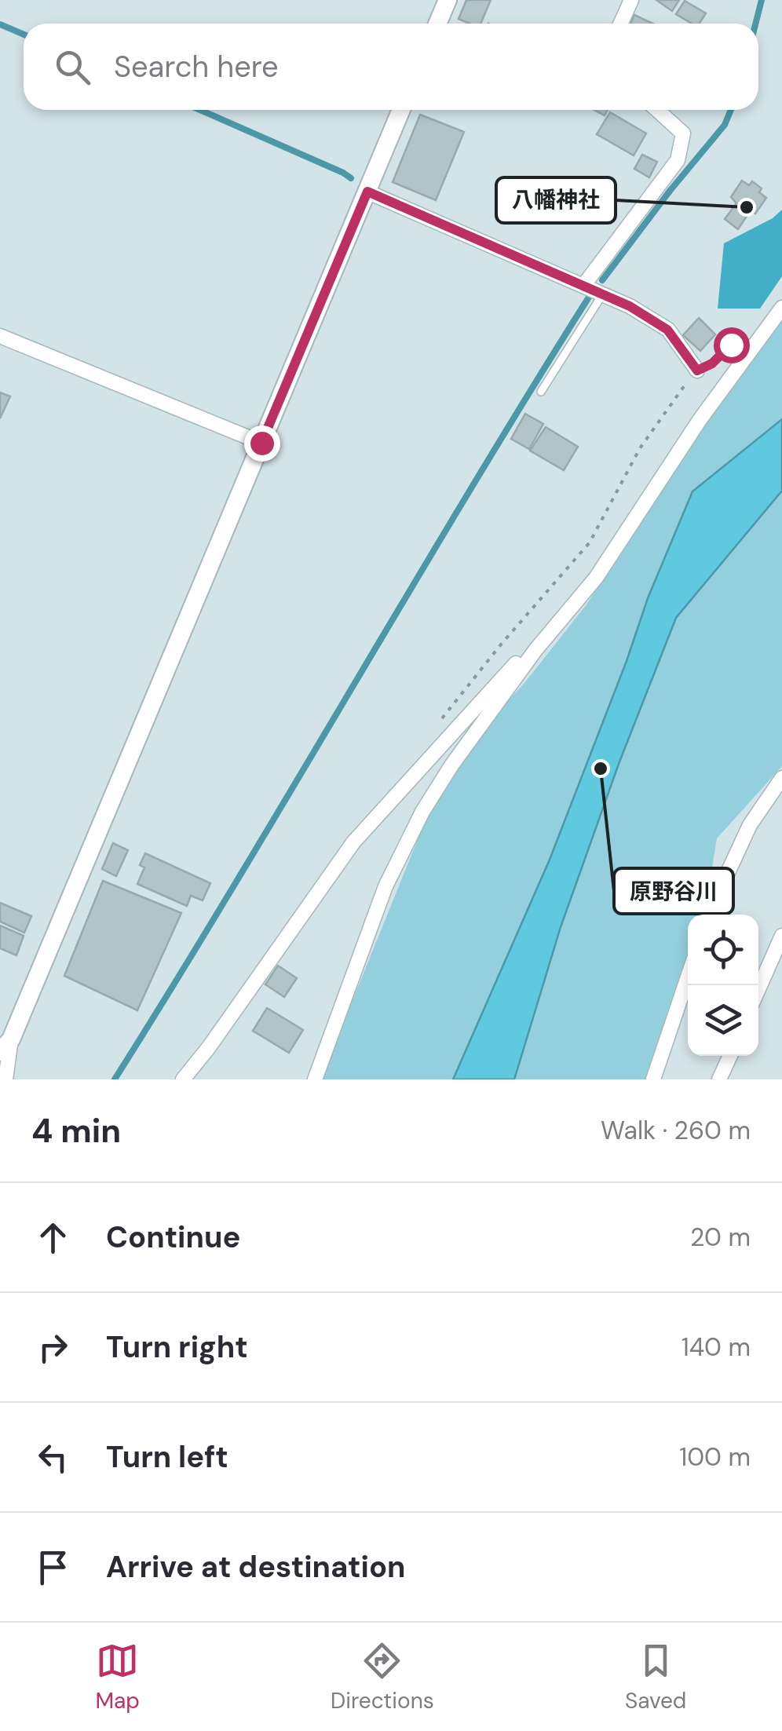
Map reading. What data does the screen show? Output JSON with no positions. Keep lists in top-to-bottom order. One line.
{"places":["八幡神社","原野谷川"],"page":{"search":"Search here","heading":["4 min","Walk · 260 m"],"list":[["Continue","20 m"],["Turn right","140 m"],["Turn left","100 m"],"Arrive at destination"],"nav":["Map","Directions","Saved"]}}
